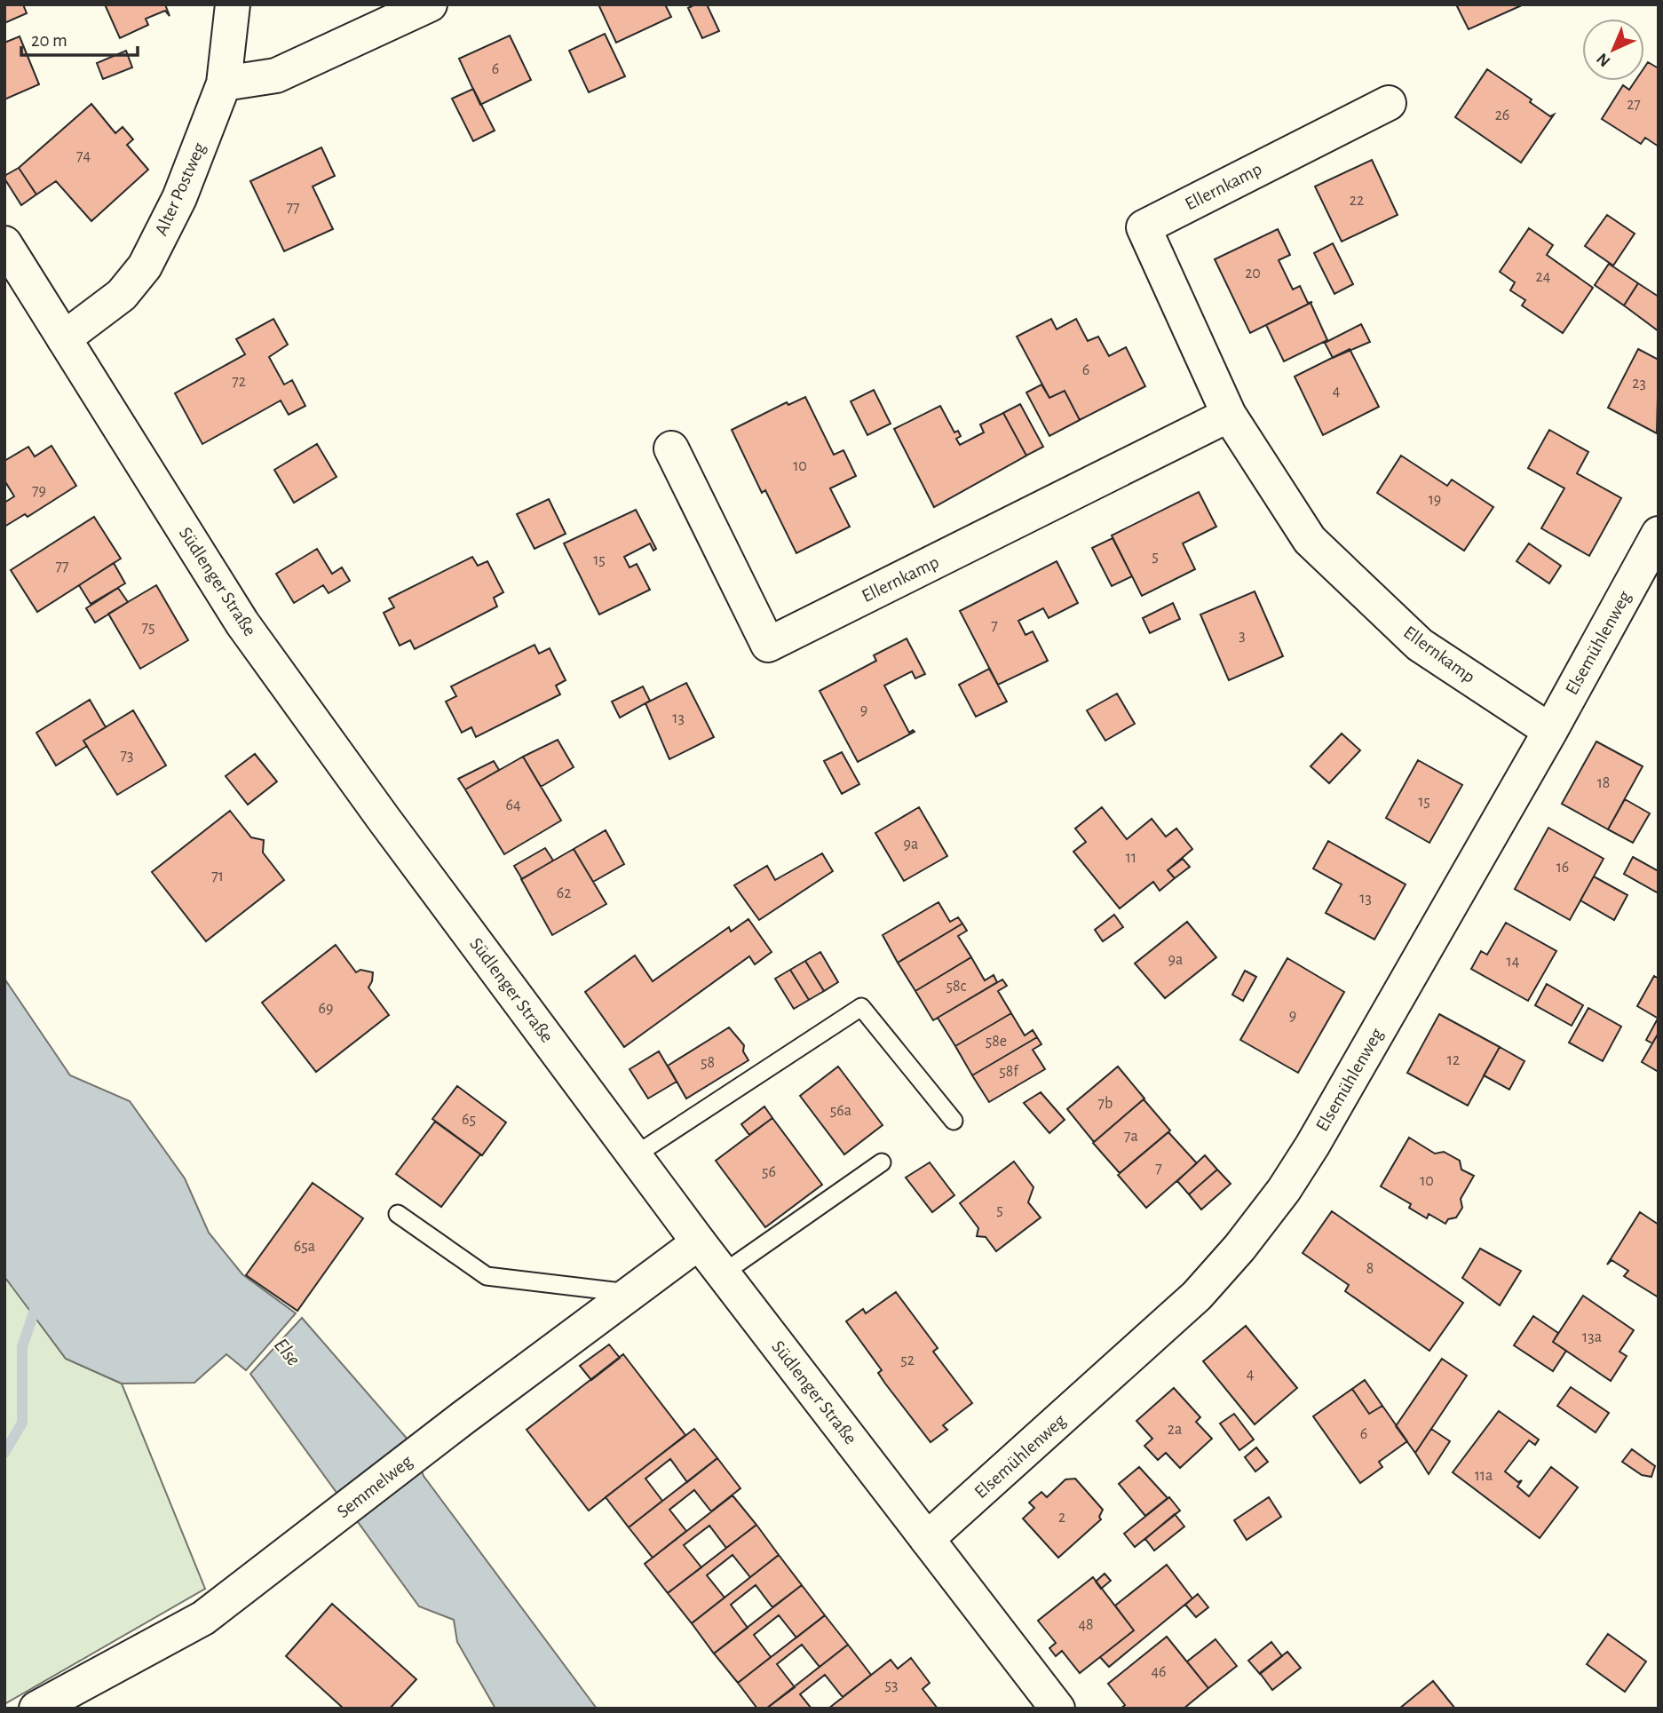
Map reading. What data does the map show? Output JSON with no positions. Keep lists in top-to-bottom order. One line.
{"streets":{"street":["Ellernkamp","Alter Postweg","Südlenger Straße","Elsemühlenweg","Semmelweg"]},"crossings":[["Ellernkamp","Elsemühlenweg"],["Alter Postweg","Südlenger Straße"],["Südlenger Straße","Elsemühlenweg"],["Südlenger Straße","Semmelweg"]],"water":["Else"],"house_numbers":["6","27","26","74","22","77","20","24","6","72","23","4","10","79","19","5","15","77","7","75","3","9","13","73","18","15","64","9a","11","16","71","62","13","9a","14","58c","69","9","58e","12","58","58f","7b","56a","65","7a","7","56","10","5","65a","8","13a","52","4","2a","6","11a","2","48","46","53"],"scale_bar":"20 m","north":"bottom left"}
